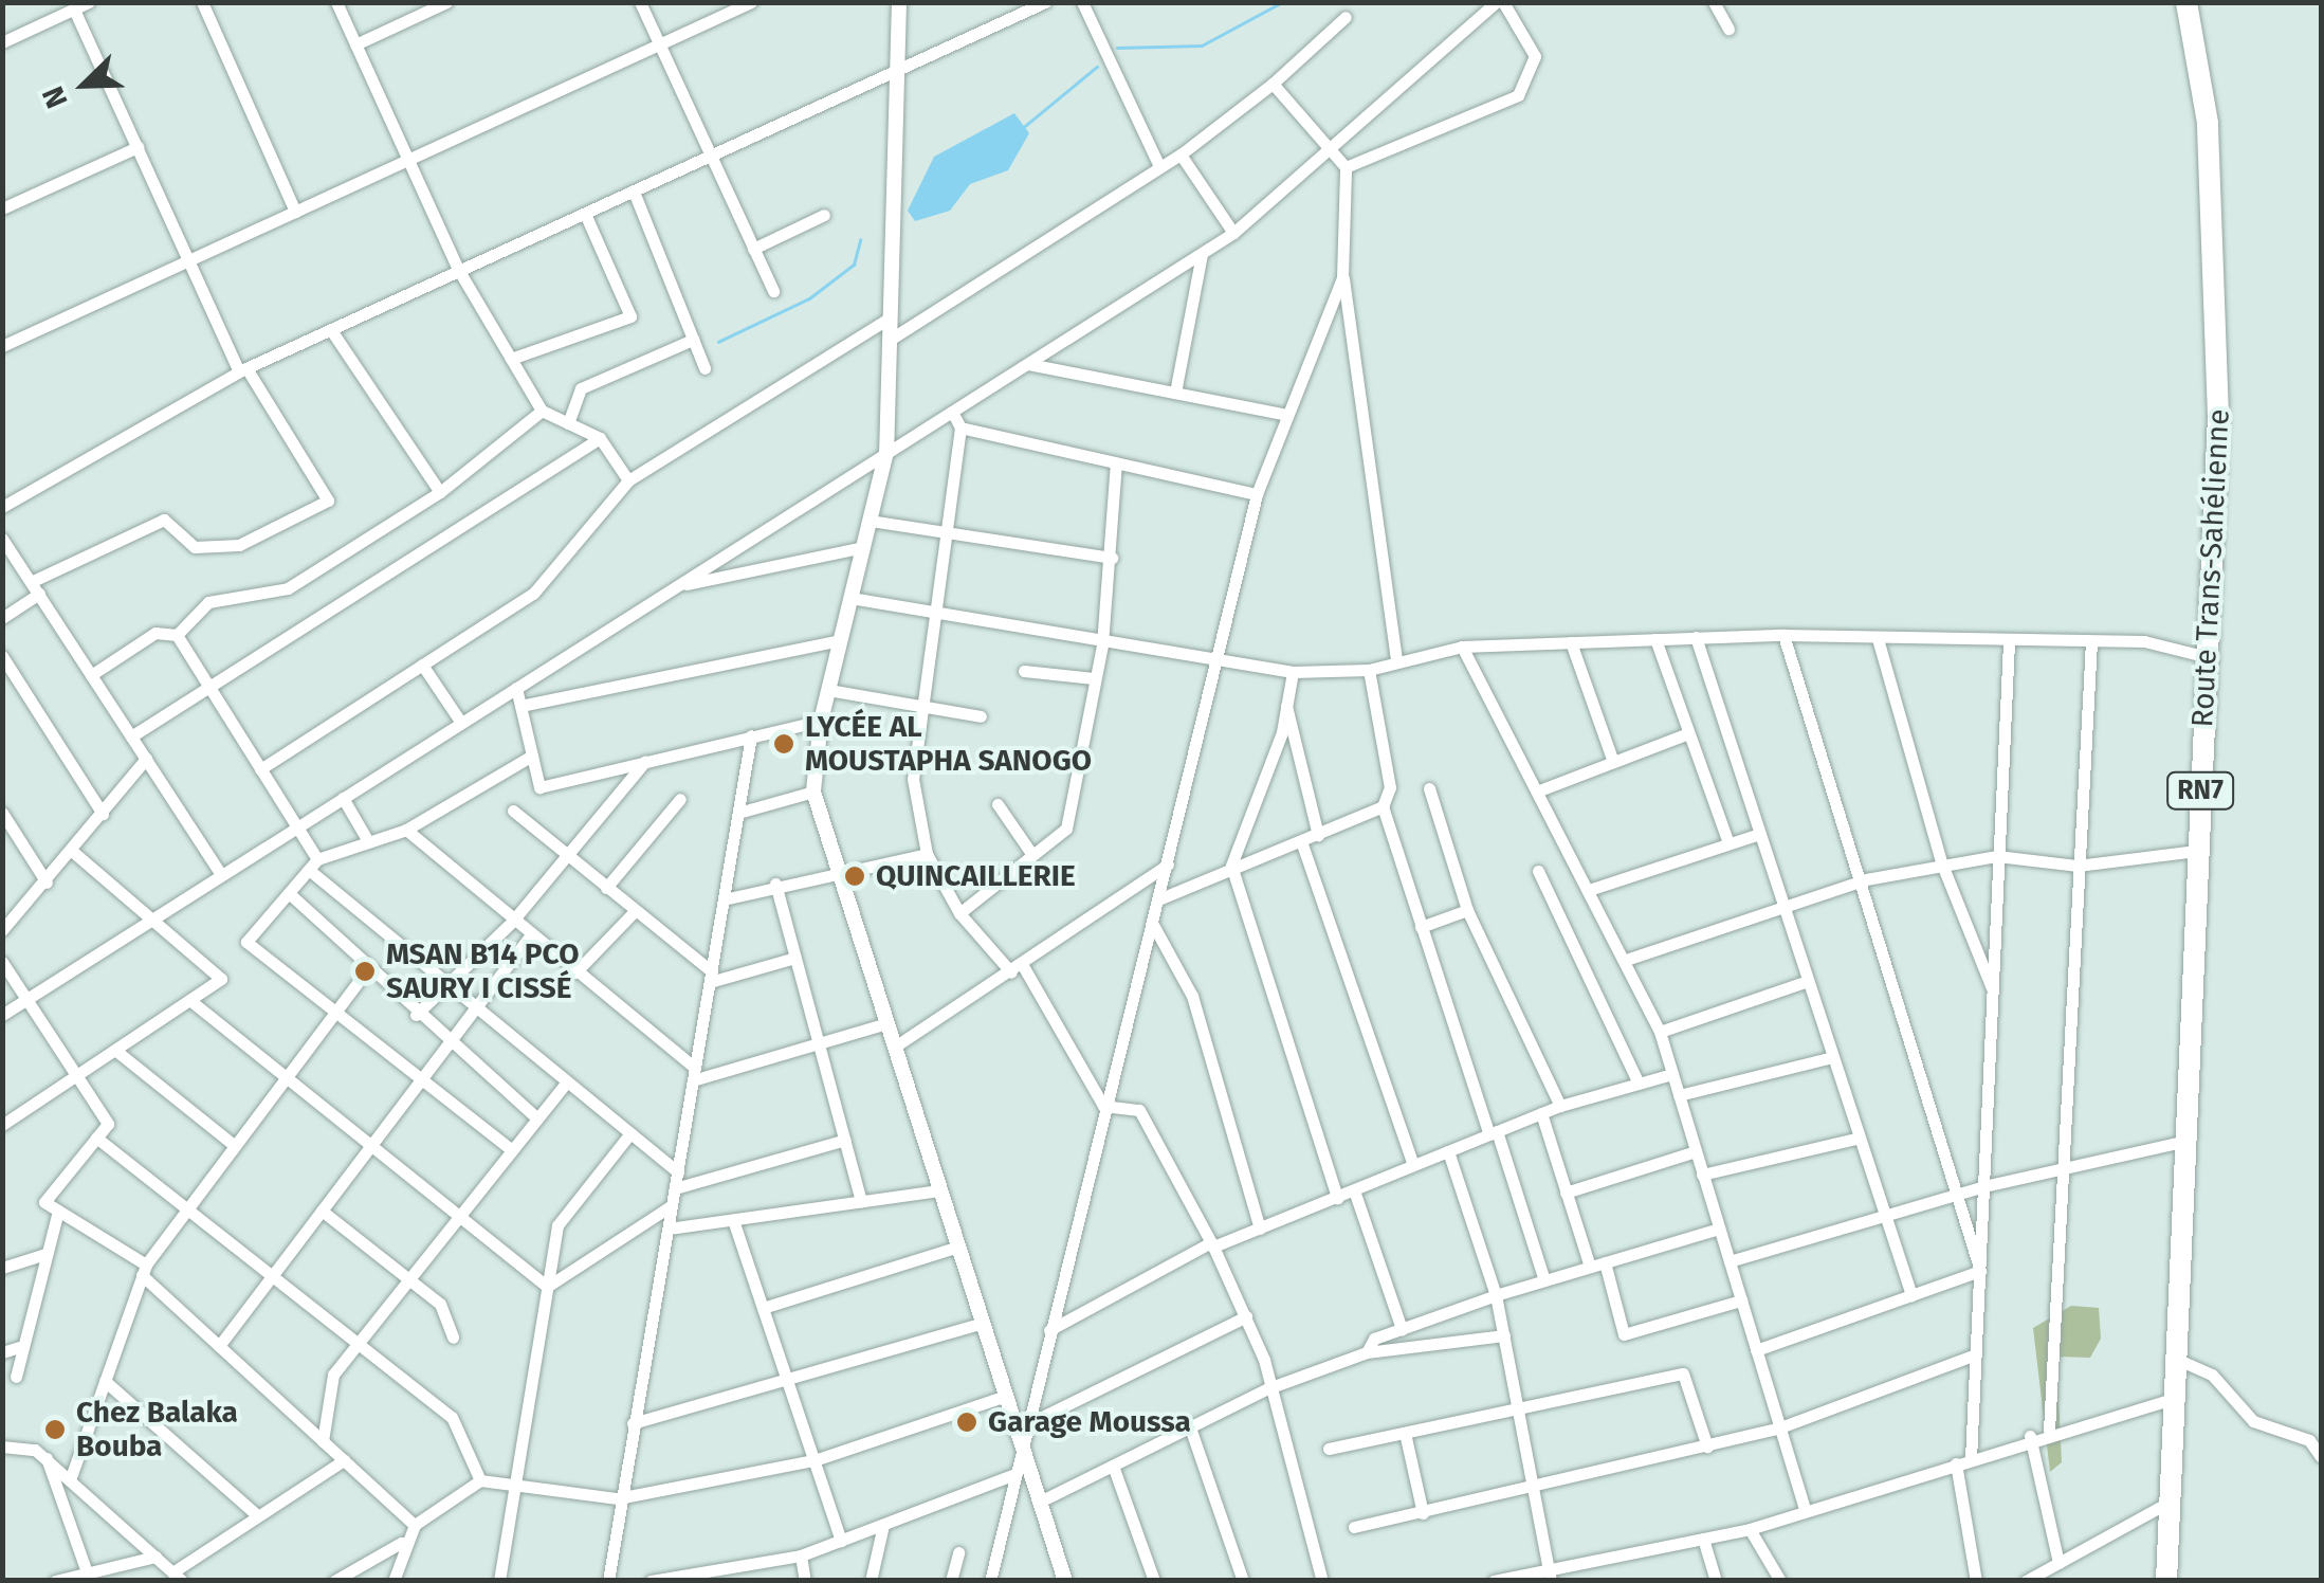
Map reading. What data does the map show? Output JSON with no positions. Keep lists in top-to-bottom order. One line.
{"streets":{"highway":["Route Trans-Sahélienne","RN7"]},"places":["LYCÉE AL MOUSTAPHA SANOGO","QUINCAILLERIE","MSAN B14 PCO SAURY I CISSÉ","Garage Moussa","Chez Balaka Bouba"],"north":"bottom left"}
